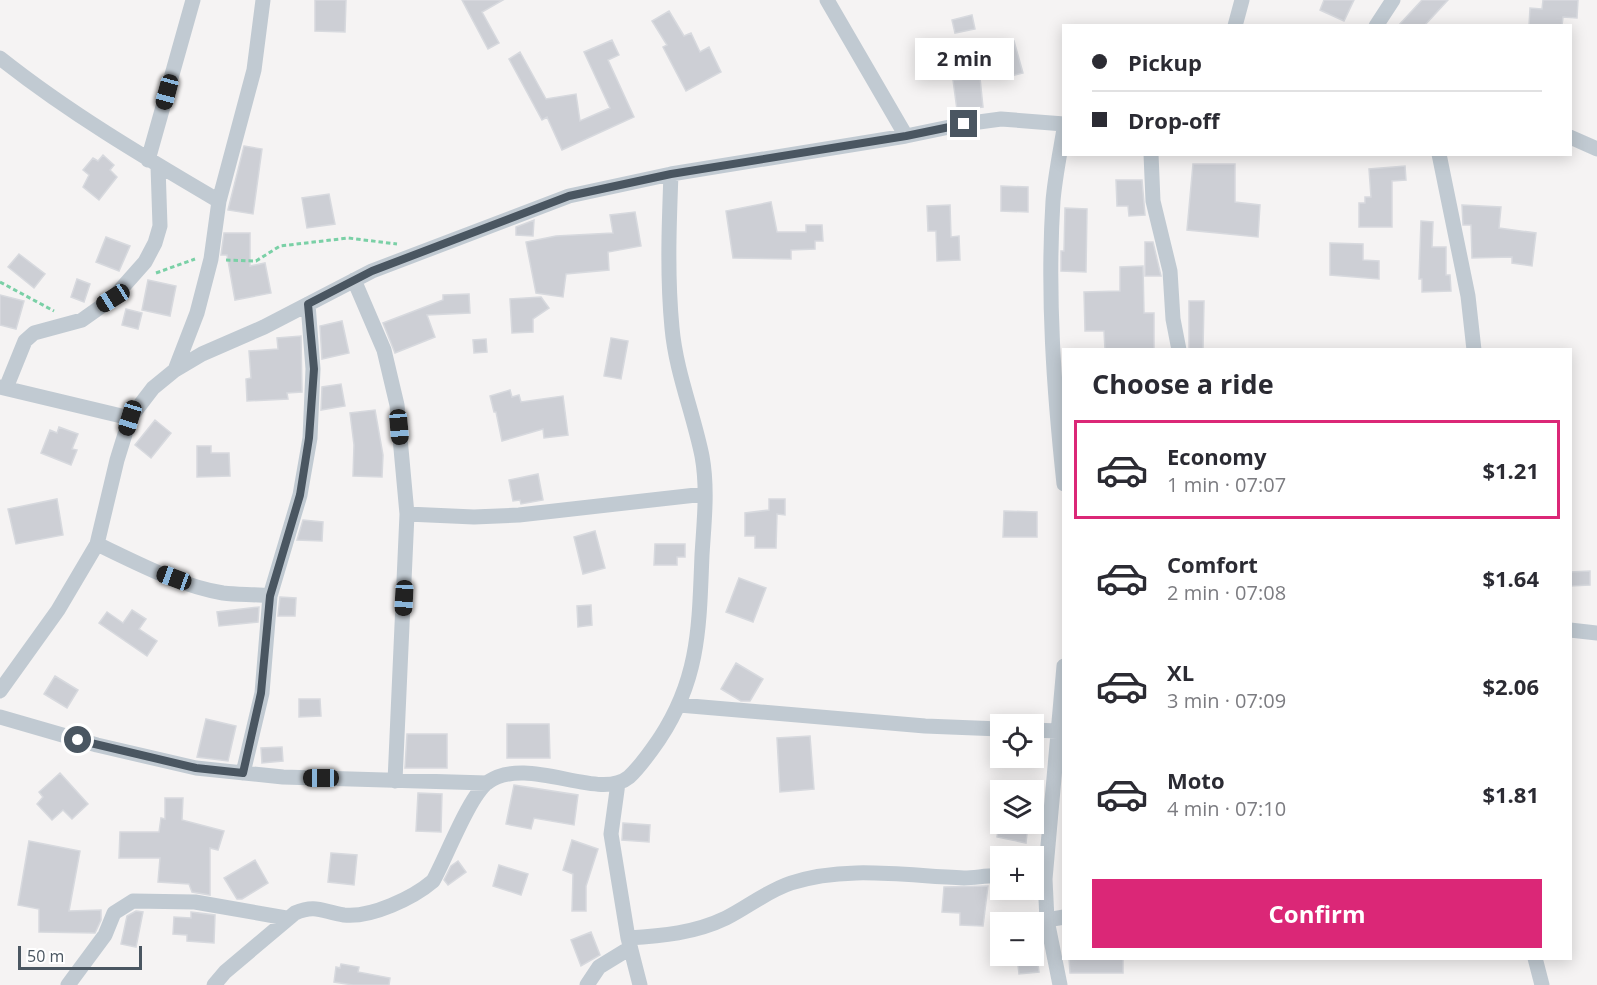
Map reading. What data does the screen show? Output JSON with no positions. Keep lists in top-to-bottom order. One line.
{"scale_bar":"50 m","page":{"banner":["Pickup","Drop-off"],"bubble":"2 min","heading":"Choose a ride","list":[{"name":"Economy","note":"1 min · 07:07","value":"$1.21"},{"name":"Comfort","note":"2 min · 07:08","value":"$1.64"},{"name":"XL","note":"3 min · 07:09","value":"$2.06"},{"name":"Moto","note":"4 min · 07:10","value":"$1.81"}],"map_buttons":["+","−"],"buttons":"Confirm","scale":"50 m"}}
